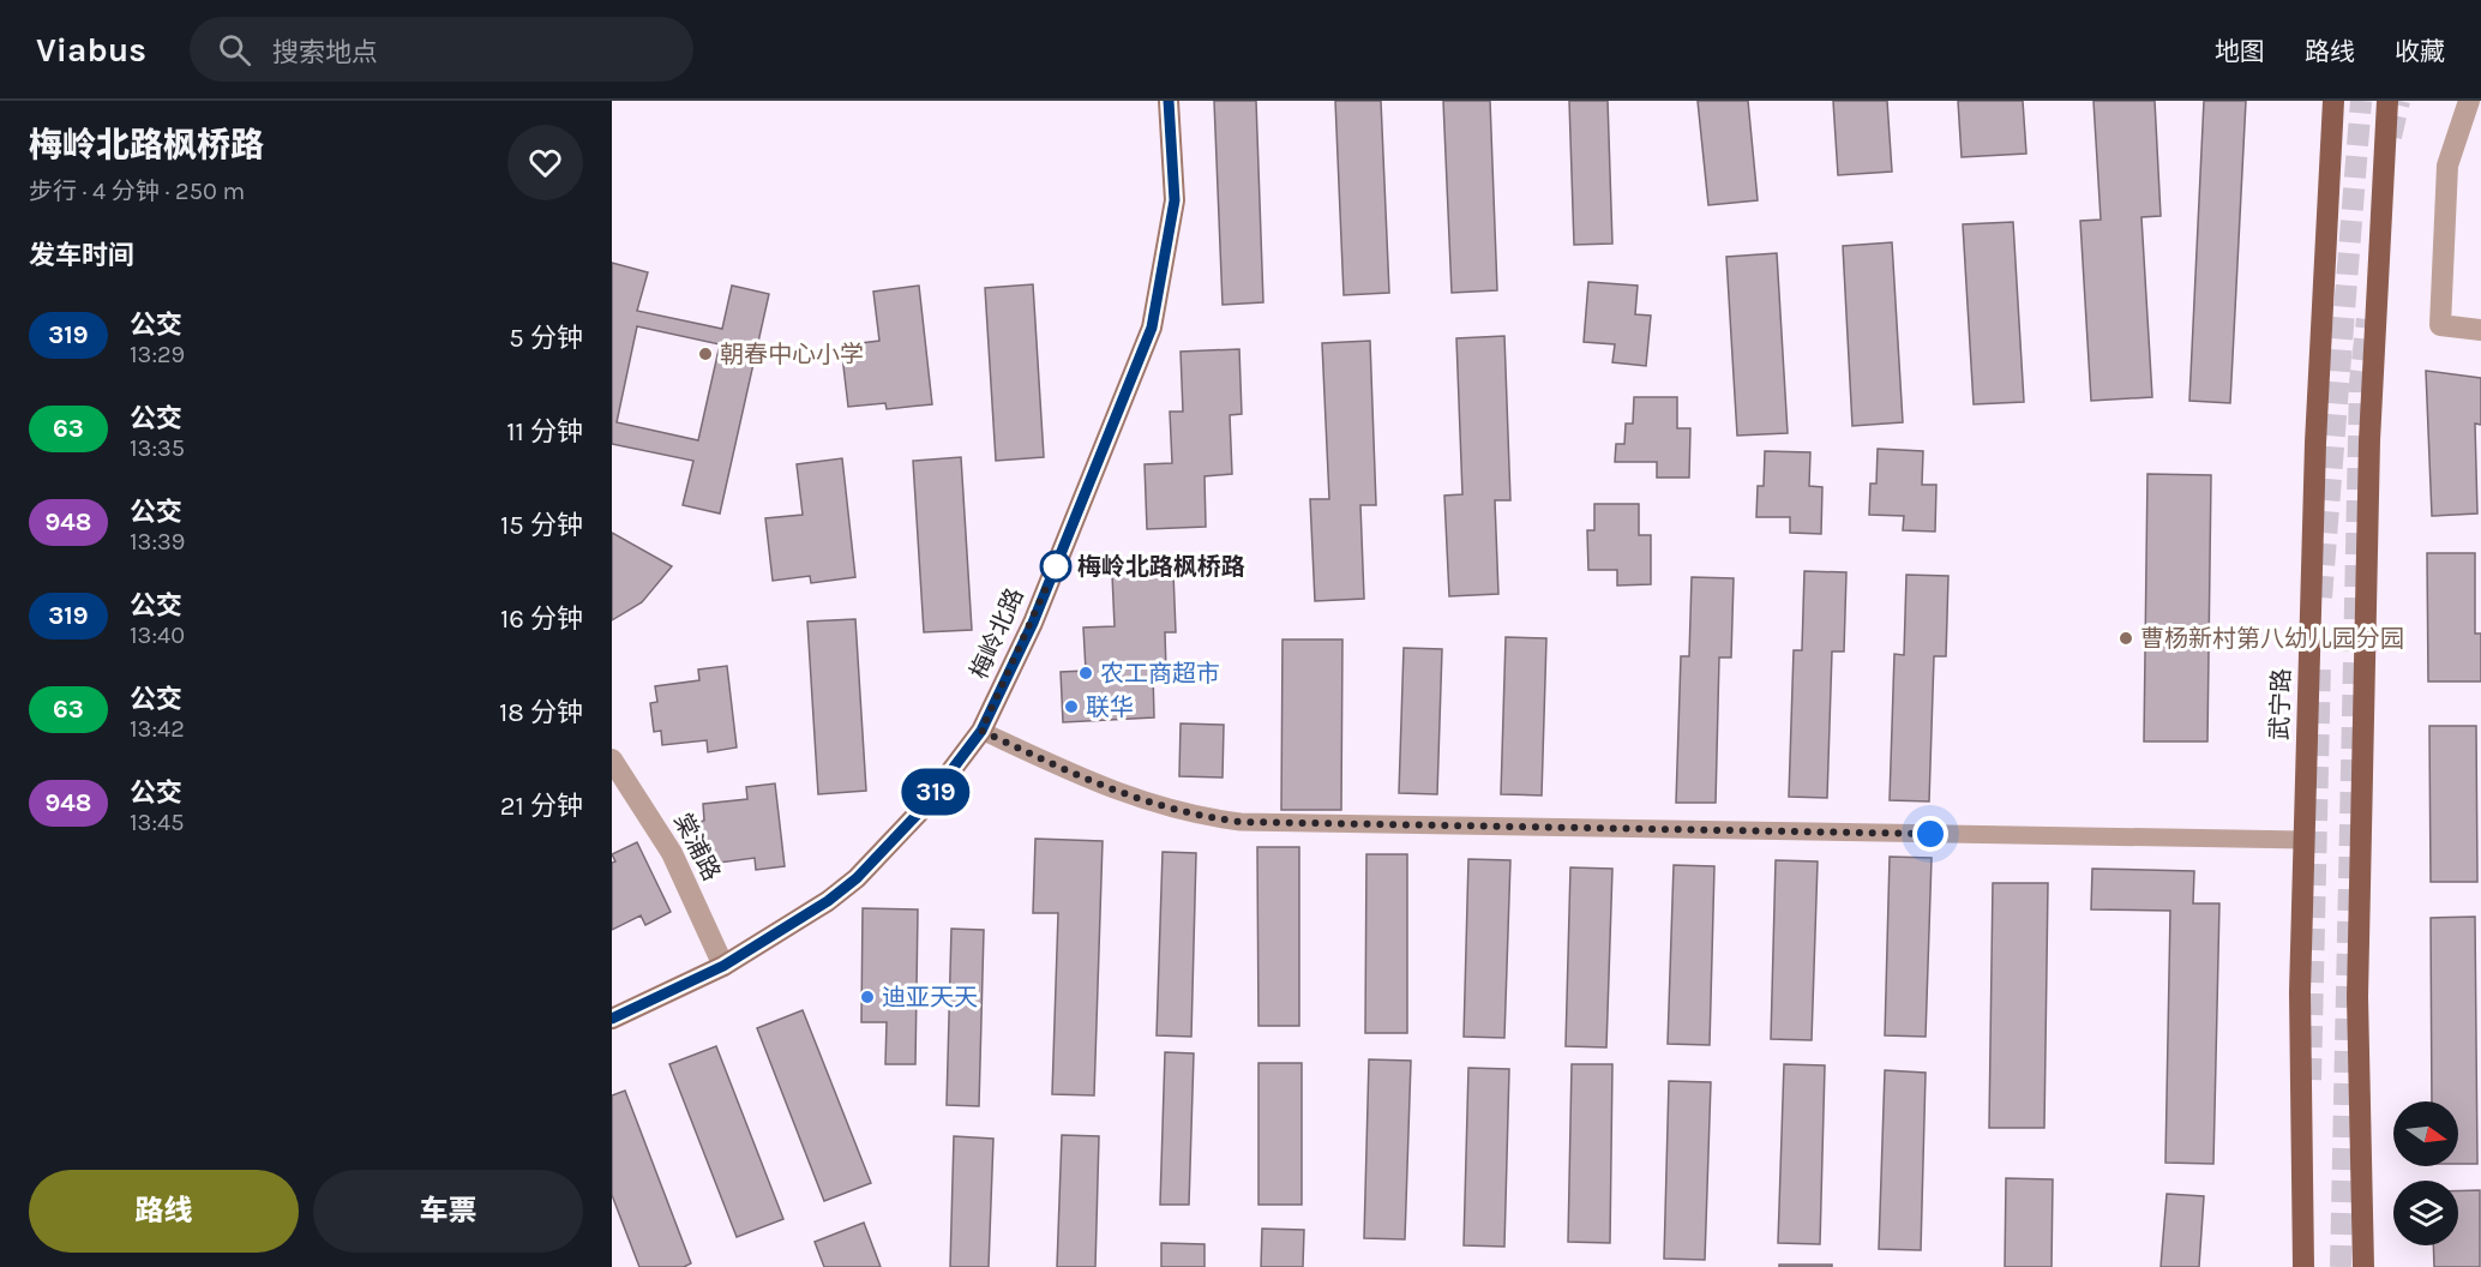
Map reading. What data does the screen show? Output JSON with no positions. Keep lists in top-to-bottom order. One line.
{"streets":{"main road":["武宁路"],"street":["梅岭北路","棠浦路"]},"crossings":[["梅岭北路","棠浦路"]],"places":["朝春中心小学","梅岭北路枫桥路","曹杨新村第八幼儿园分园","农工商超市","联华","迪亚天天"],"lines":["bus line 319"],"north":"right","page":{"header":"Viabus","search":"搜索地点","nav":["地图","路线","收藏"],"heading":[["梅岭北路枫桥路","步行 · 4 分钟 · 250 m"],"发车时间"],"on_map":"319","list":[{"mark":"319","name":"公交","note":"13:29","value":"5 分钟"},{"mark":"63","name":"公交","note":"13:35","value":"11 分钟"},{"mark":"948","name":"公交","note":"13:39","value":"15 分钟"},{"mark":"319","name":"公交","note":"13:40","value":"16 分钟"},{"mark":"63","name":"公交","note":"13:42","value":"18 分钟"},{"mark":"948","name":"公交","note":"13:45","value":"21 分钟"}],"buttons":["路线","车票"]}}
